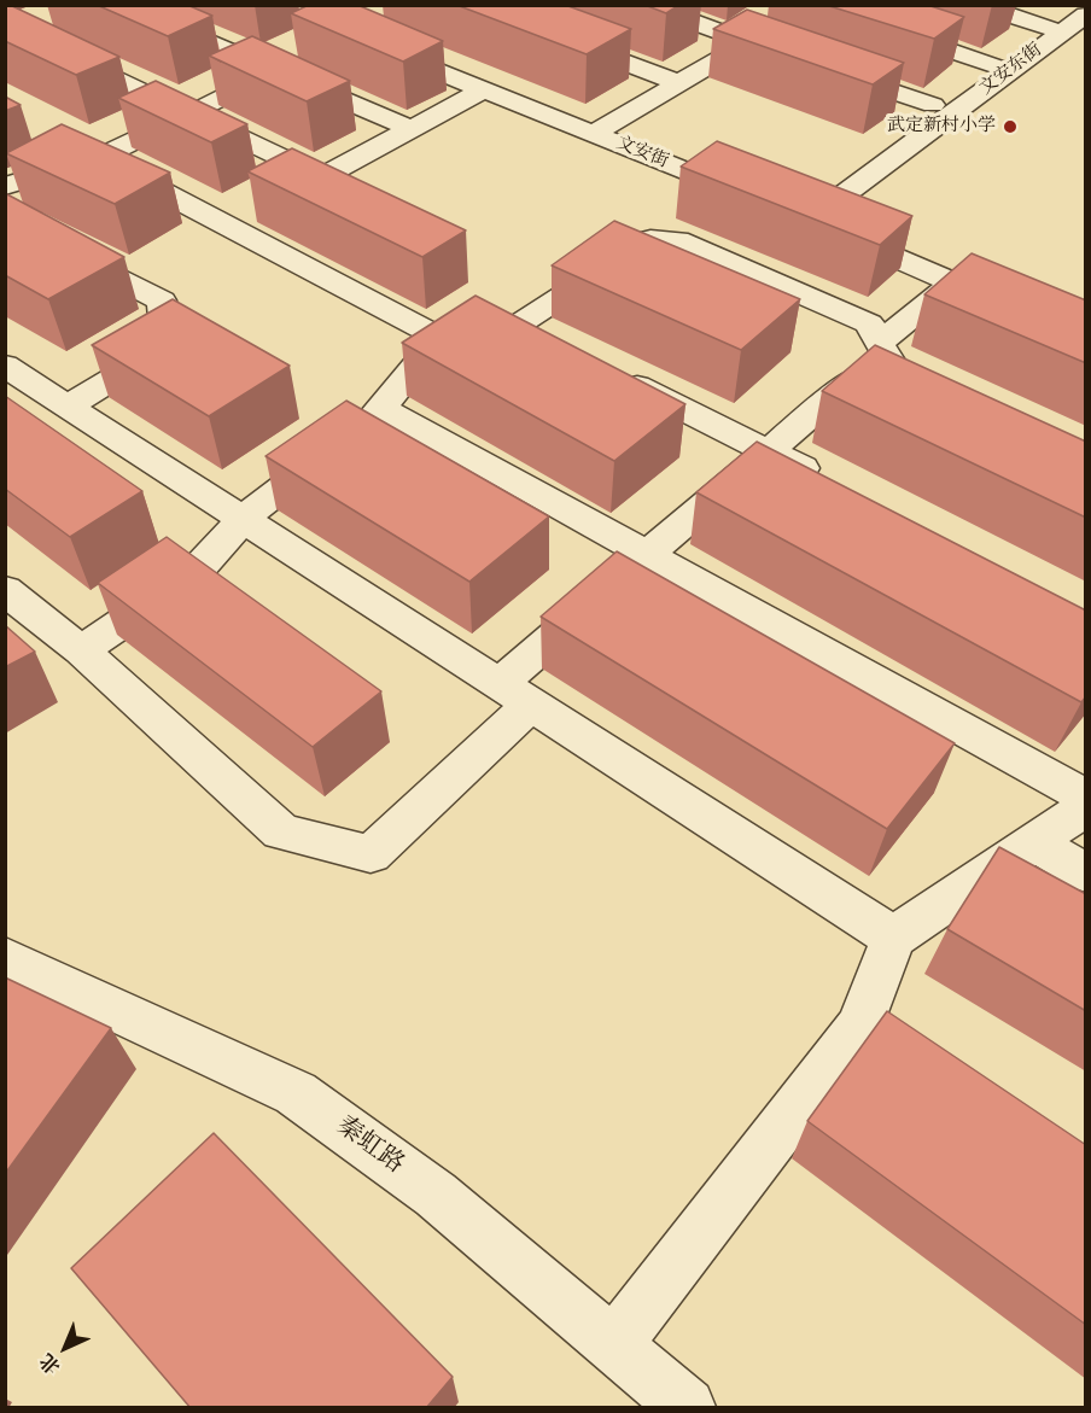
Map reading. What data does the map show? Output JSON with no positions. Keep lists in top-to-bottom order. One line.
{"streets":{"street":["文安东街","文安街","秦虹路"]},"places":["武定新村小学"],"north":"bottom left"}
